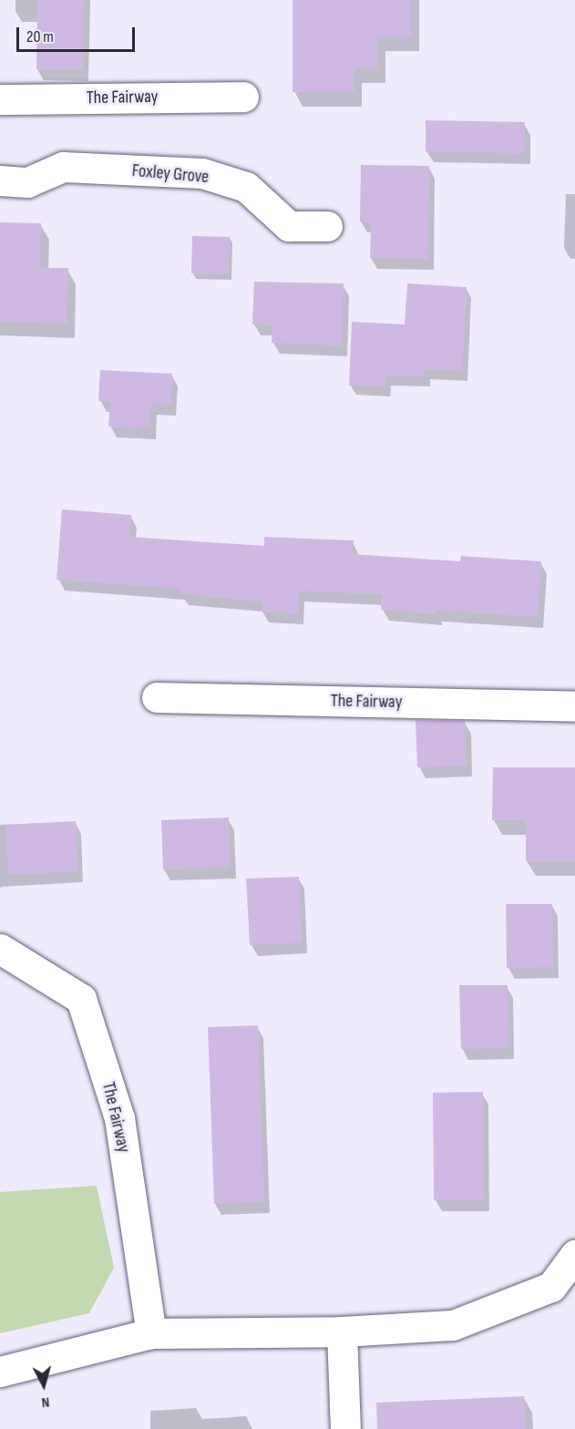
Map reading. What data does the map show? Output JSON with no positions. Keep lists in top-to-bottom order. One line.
{"streets":{"street":["The Fairway","Foxley Grove"]},"scale_bar":"20 m","north":"bottom"}
